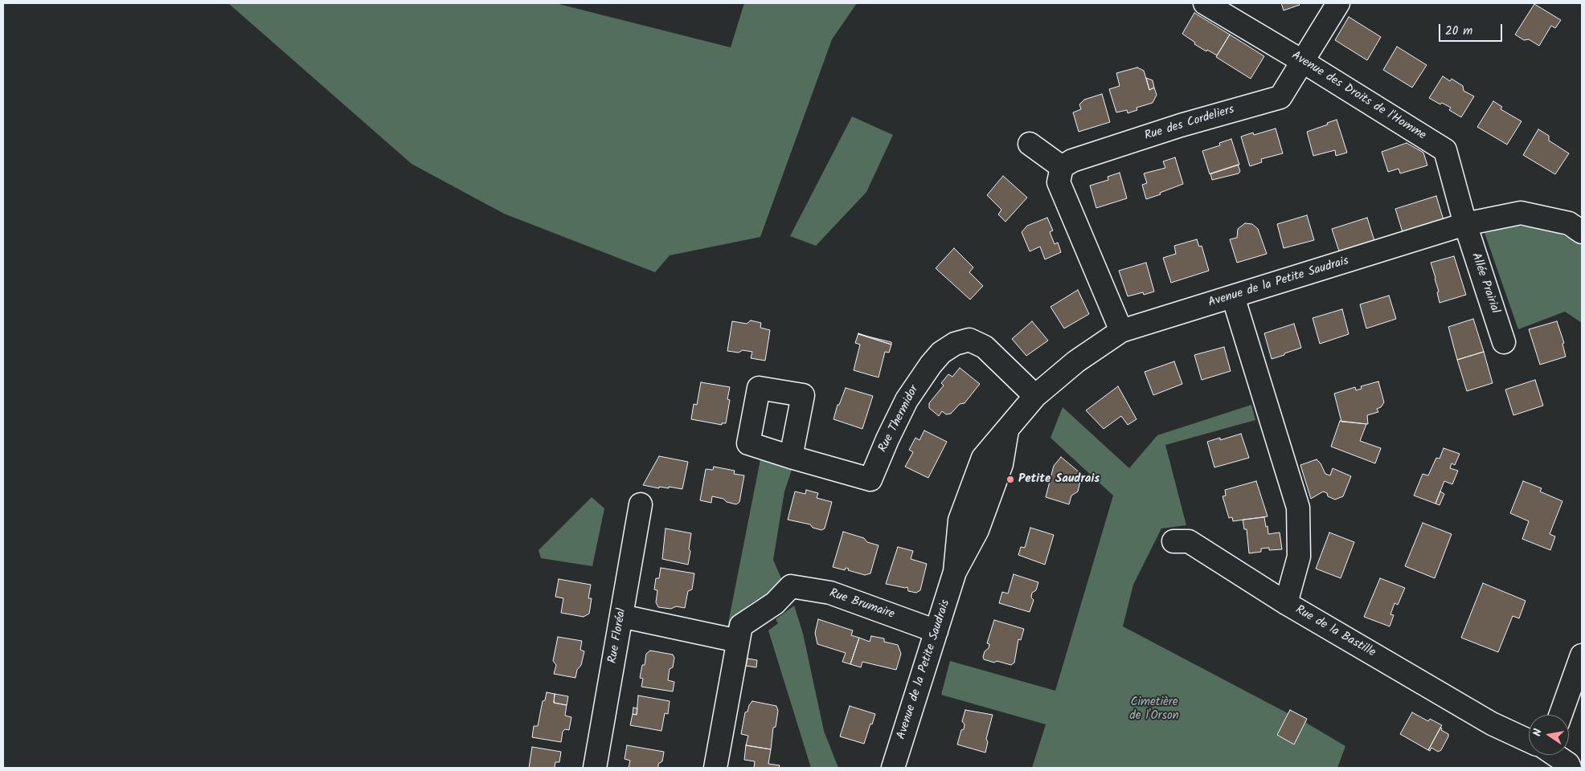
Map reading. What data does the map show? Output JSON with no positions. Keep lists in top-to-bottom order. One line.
{"streets":{"street":["Avenue des Droits de l'Homme","Rue des Cordeliers","Avenue de la Petite Saudrais","Allée Prairial","Rue Thermidor","Rue Brumaire","Rue de la Bastille","Rue Floréal"]},"crossings":[["Avenue des Droits de l'Homme","Rue des Cordeliers"],["Avenue des Droits de l'Homme","Avenue de la Petite Saudrais"],["Avenue des Droits de l'Homme","Allée Prairial"],["Avenue de la Petite Saudrais","Allée Prairial"],["Avenue de la Petite Saudrais","Rue Thermidor"],["Avenue de la Petite Saudrais","Rue Brumaire"],["Avenue de la Petite Saudrais","Rue de la Bastille"]],"parks":["Cimetière de l'Orson"],"places":["Petite Saudrais"],"scale_bar":"20 m","north":"left"}
